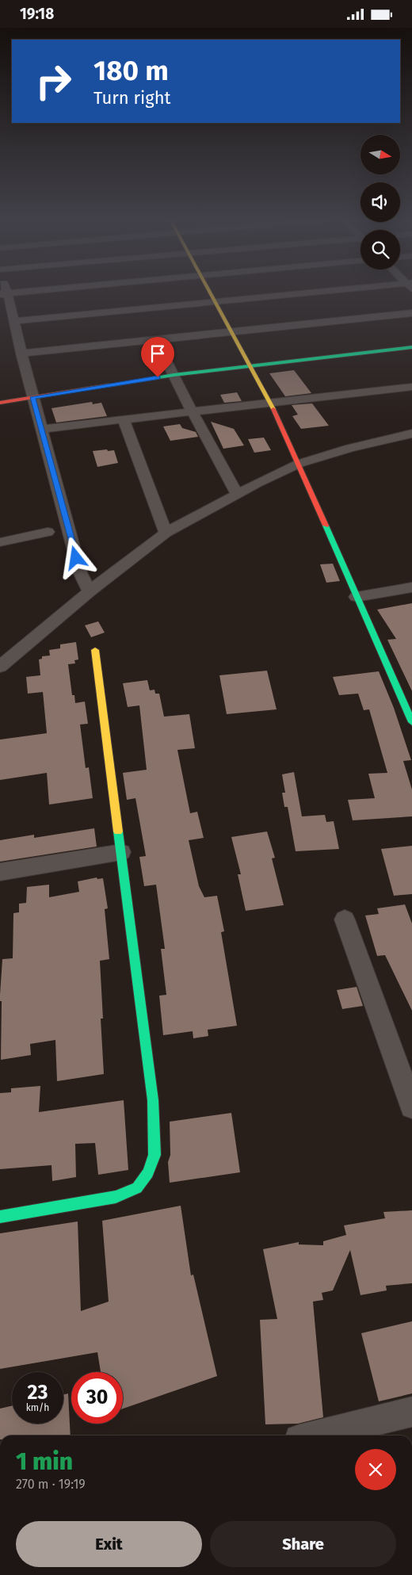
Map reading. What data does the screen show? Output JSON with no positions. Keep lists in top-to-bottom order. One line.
{"north":"right","page":{"status":"19:18","turn":["180 m","Turn right"],"speed":"23 km/h","limit":"30","heading":["1 min","270 m · 19:19"],"buttons":["Exit","Share"]}}
